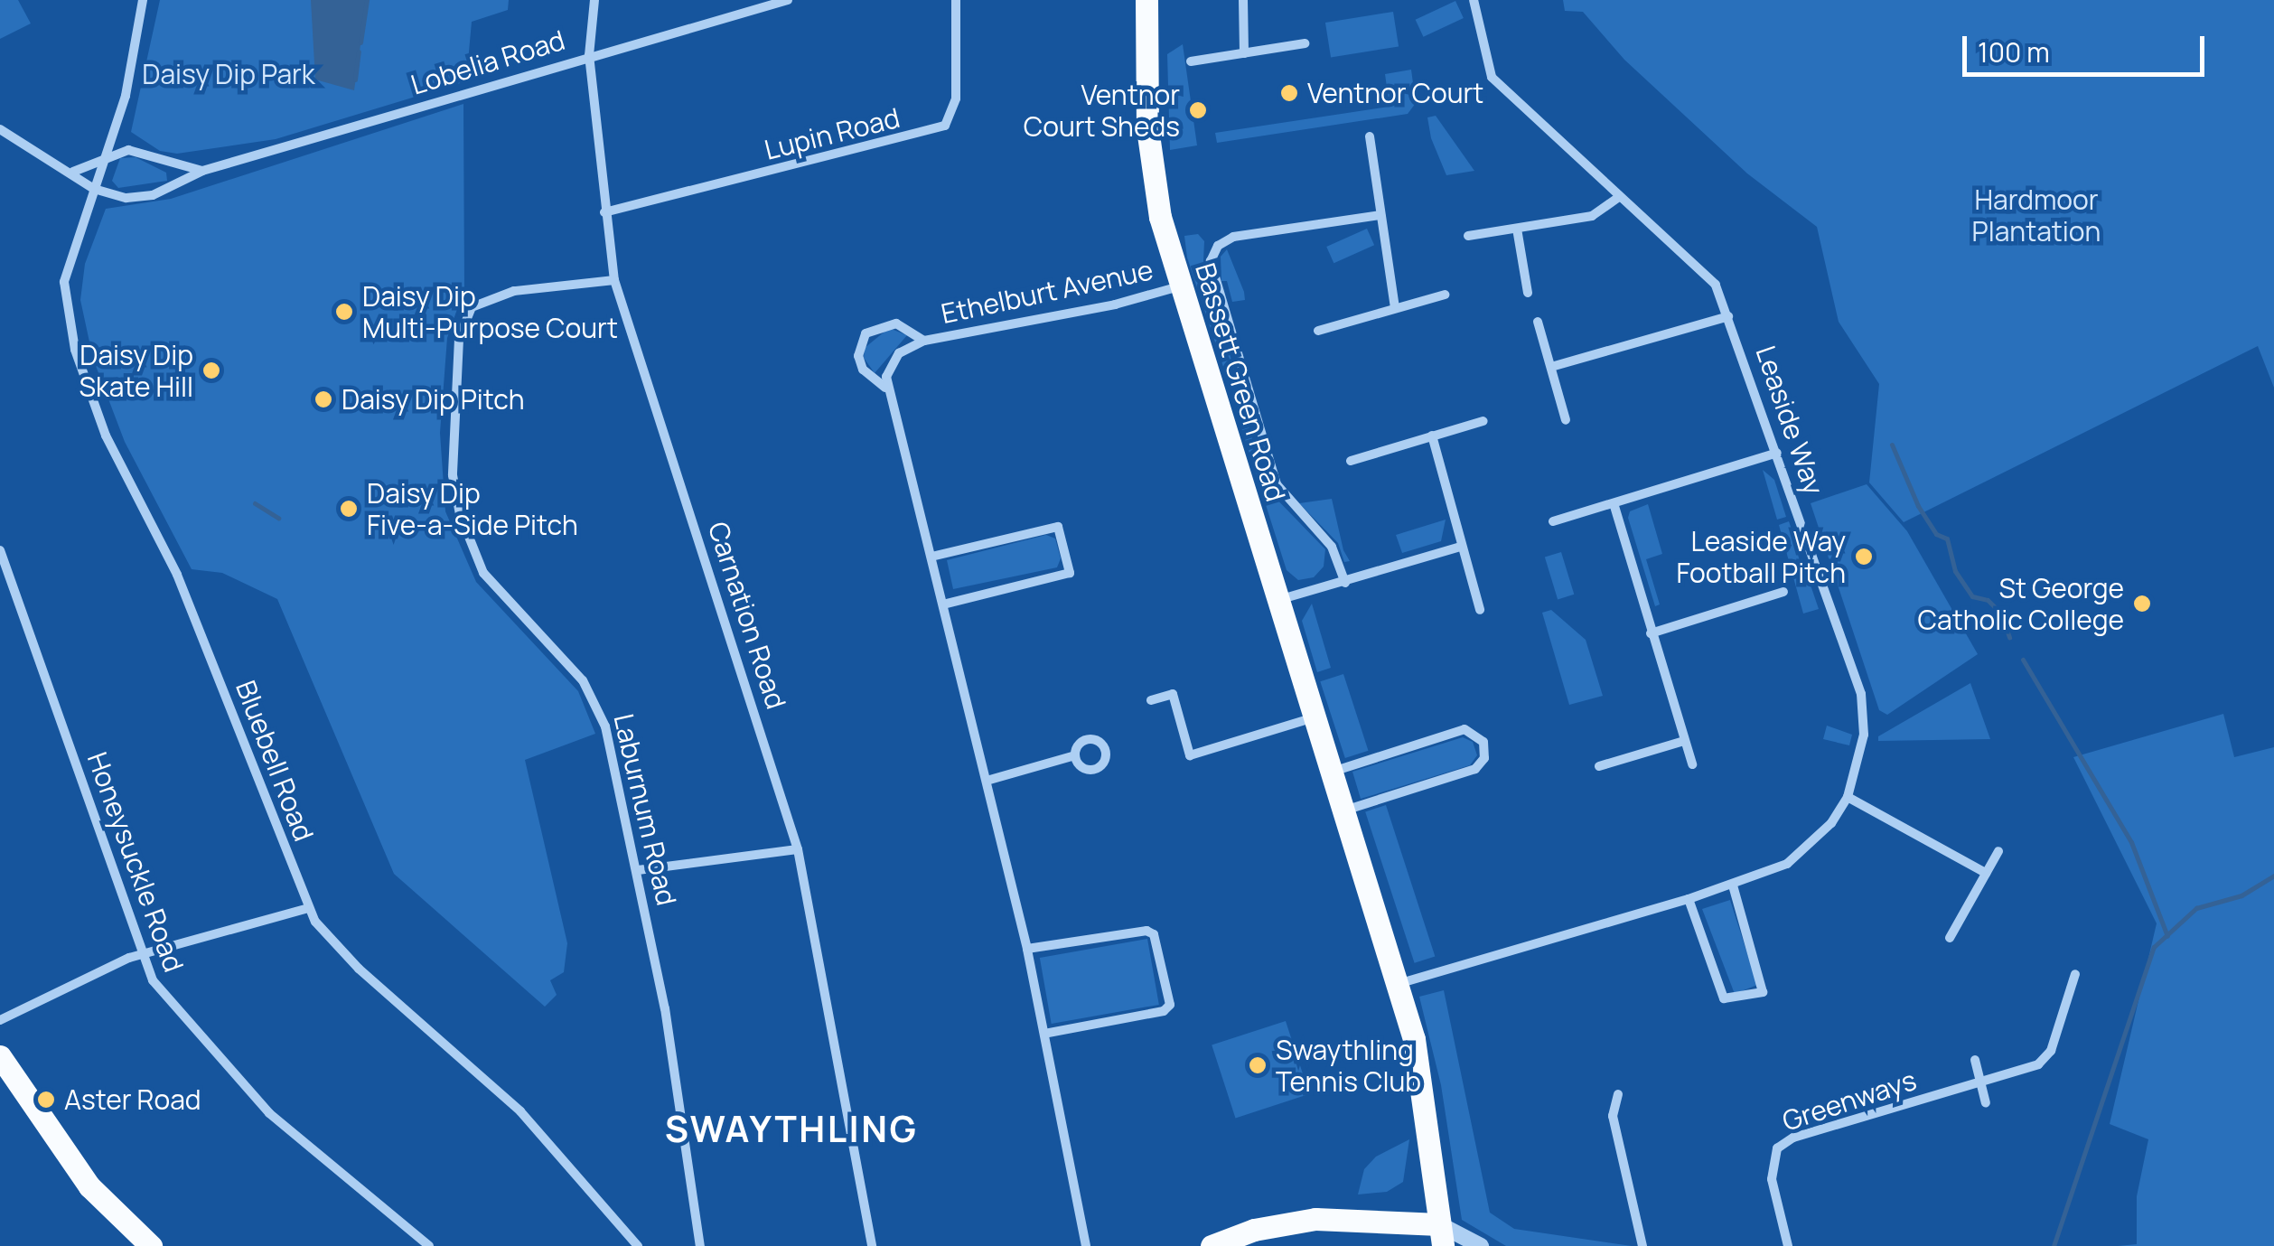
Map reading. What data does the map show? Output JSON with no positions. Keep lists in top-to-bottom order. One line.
{"streets":{"main road":["Bassett Green Road"],"street":["Lobelia Road","Lupin Road","Ethelburt Avenue","Leaside Way","Carnation Road","Bluebell Road","Laburnum Road","Honeysuckle Road","Greenways"]},"crossings":[["Lobelia Road","Carnation Road"],["Lobelia Road","Bluebell Road"],["Lupin Road","Carnation Road"],["Ethelburt Avenue","Bassett Green Road"],["Bassett Green Road","Leaside Way"],["Carnation Road","Laburnum Road"]],"districts":["SWAYTHLING"],"parks":["Daisy Dip Park","Hardmoor Plantation"],"places":["Ventnor Court","Ventnor Court Sheds","Daisy Dip Multi-Purpose Court","Daisy Dip Skate Hill","Daisy Dip Pitch","Daisy Dip Five-a-Side Pitch","Leaside Way Football Pitch","St George Catholic College","Swaythling Tennis Club","Aster Road"],"scale_bar":"100 m"}
